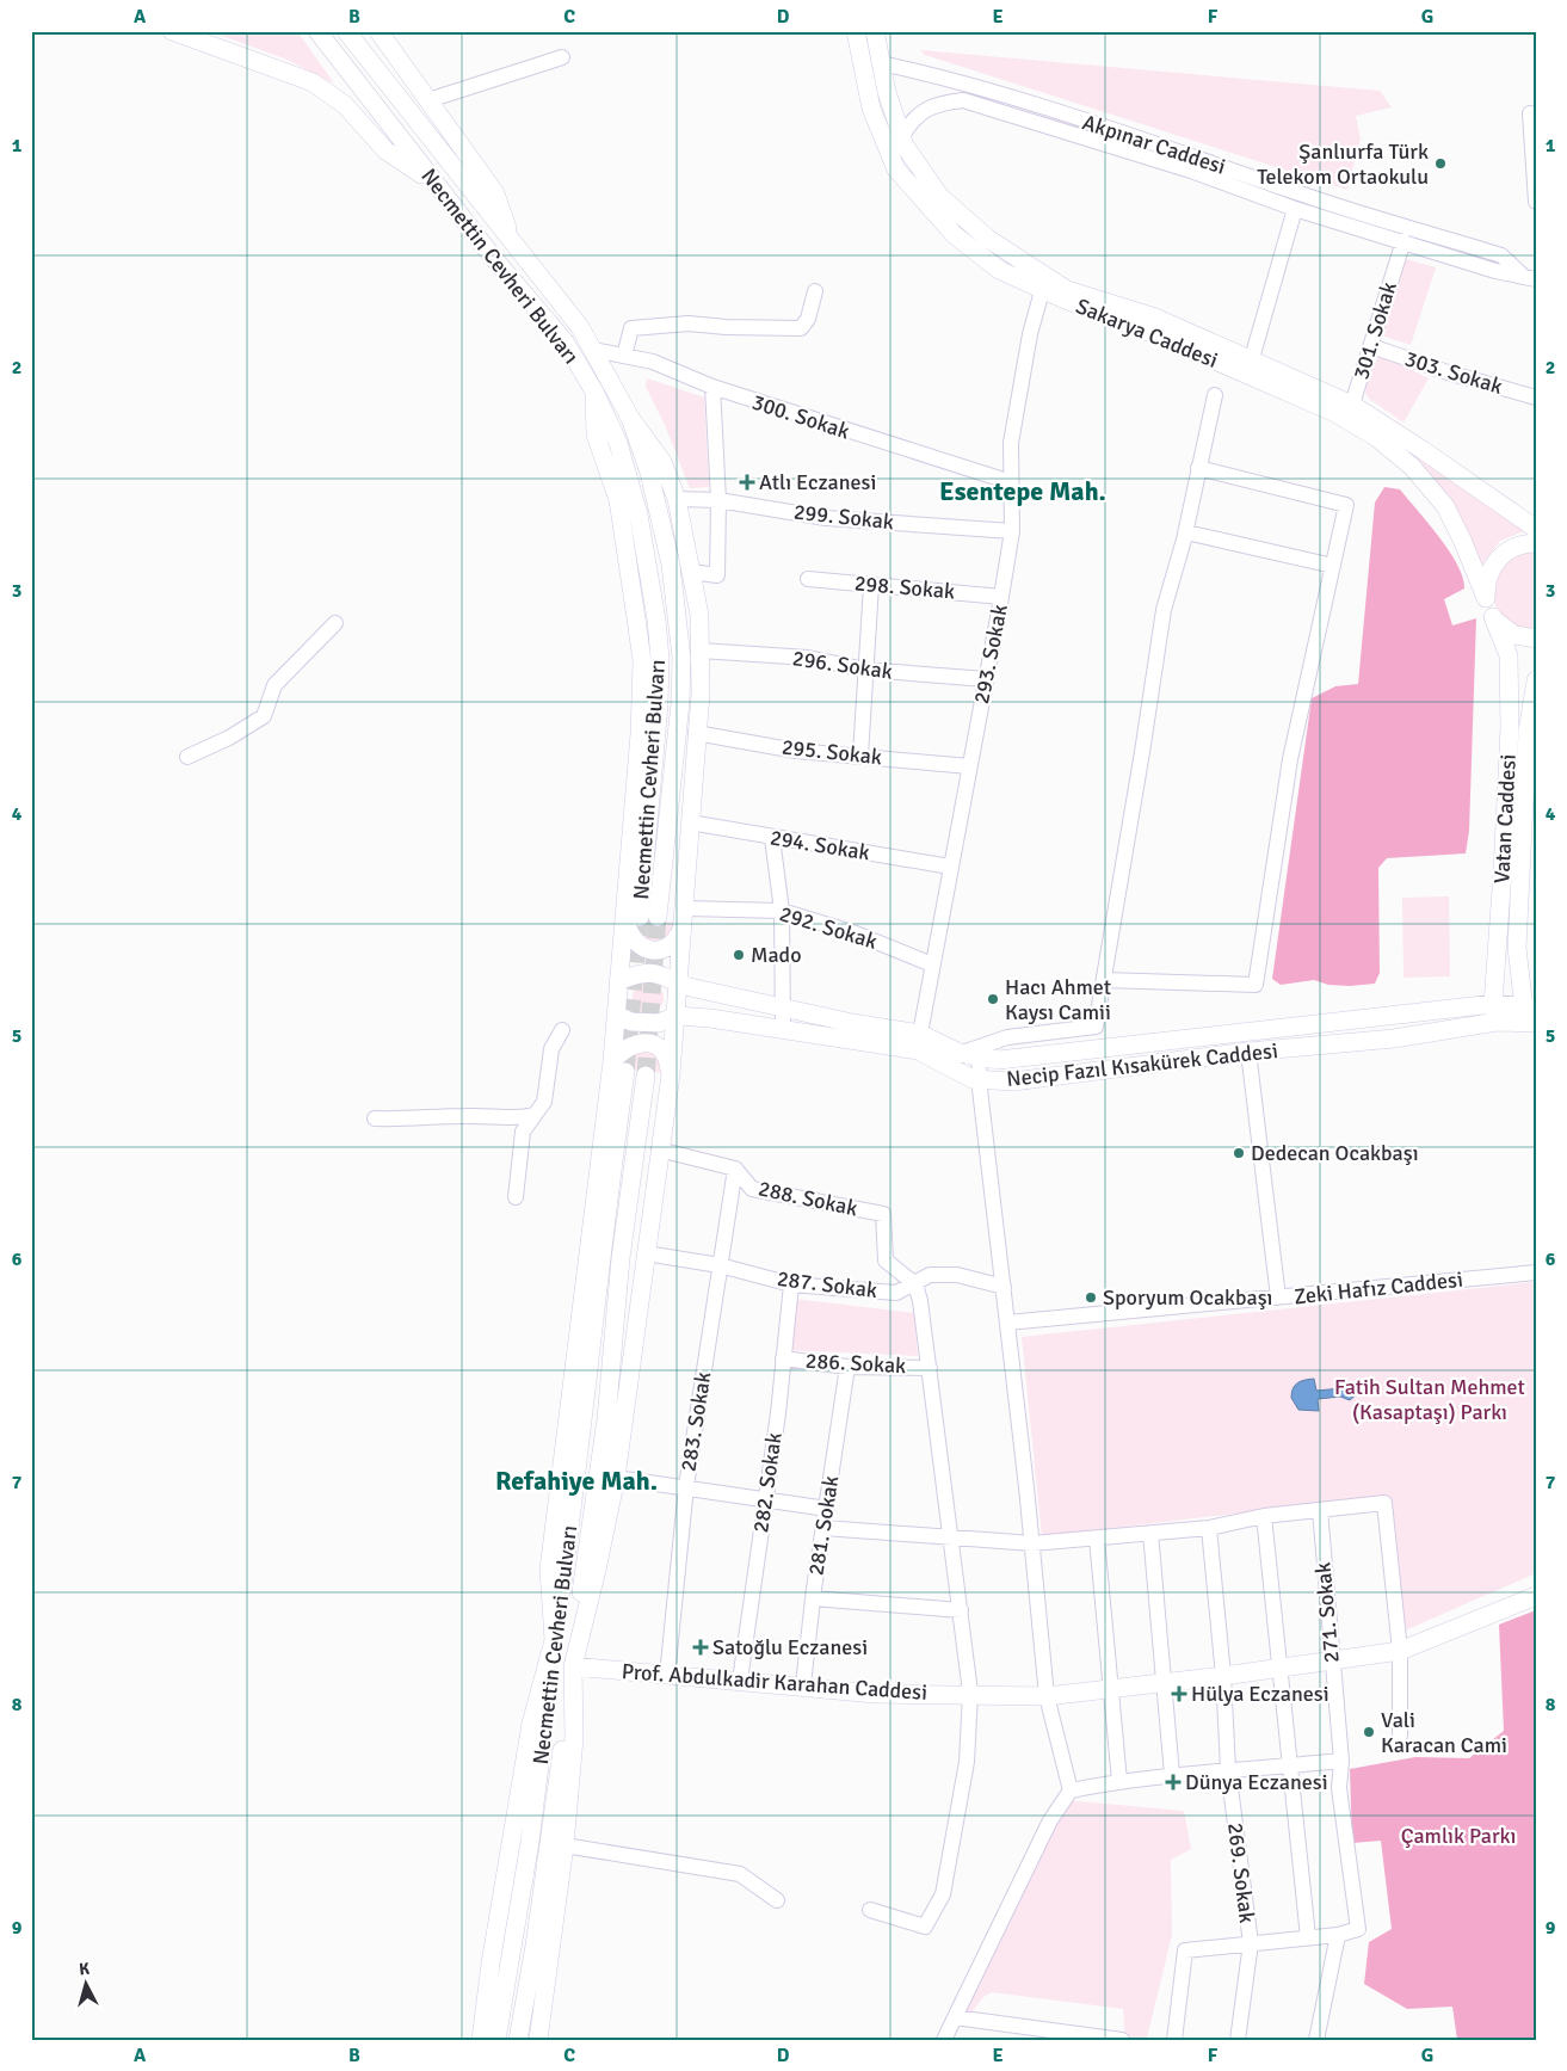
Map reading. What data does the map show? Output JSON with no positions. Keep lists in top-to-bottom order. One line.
{"streets":{"main road":["Necmettin Cevheri Bulvarı","Sakarya Caddesi","Vatan Caddesi","Necip Fazıl Kısakürek Caddesi","Prof. Abdulkadir Karahan Caddesi"],"street":["Akpınar Caddesi","301. Sokak","303. Sokak","300. Sokak","299. Sokak","298. Sokak","293. Sokak","296. Sokak","295. Sokak","294. Sokak","292. Sokak","288. Sokak","287. Sokak","Zeki Hafız Caddesi","286. Sokak","283. Sokak","282. Sokak","281. Sokak","271. Sokak","269. Sokak"]},"crossings":[["Akpınar Caddesi","301. Sokak"],["Akpınar Caddesi","Sakarya Caddesi"],["Necmettin Cevheri Bulvarı","300. Sokak"],["Necmettin Cevheri Bulvarı","Necip Fazıl Kısakürek Caddesi"],["Necmettin Cevheri Bulvarı","Prof. Abdulkadir Karahan Caddesi"],["301. Sokak","Sakarya Caddesi"],["301. Sokak","303. Sokak"],["Sakarya Caddesi","293. Sokak"],["Sakarya Caddesi","Vatan Caddesi"],["300. Sokak","293. Sokak"],["299. Sokak","293. Sokak"],["298. Sokak","293. Sokak"],["293. Sokak","296. Sokak"],["293. Sokak","295. Sokak"],["293. Sokak","294. Sokak"],["293. Sokak","292. Sokak"],["293. Sokak","Necip Fazıl Kısakürek Caddesi"],["Vatan Caddesi","Necip Fazıl Kısakürek Caddesi"],["288. Sokak","287. Sokak"],["288. Sokak","283. Sokak"],["287. Sokak","283. Sokak"],["287. Sokak","282. Sokak"],["286. Sokak","282. Sokak"],["286. Sokak","281. Sokak"],["283. Sokak","Prof. Abdulkadir Karahan Caddesi"],["282. Sokak","Prof. Abdulkadir Karahan Caddesi"],["281. Sokak","Prof. Abdulkadir Karahan Caddesi"],["271. Sokak","Prof. Abdulkadir Karahan Caddesi"],["Prof. Abdulkadir Karahan Caddesi","269. Sokak"]],"districts":["Esentepe Mah.","Refahiye Mah."],"parks":["Fatih Sultan Mehmet (Kasaptaşı) Parkı","Çamlık Parkı"],"places":{"other":["Şanlıurfa Türk Telekom Ortaokulu","Mado","Hacı Ahmet Kaysı Camii","Dedecan Ocakbaşı","Sporyum Ocakbaşı","Vali Karacan Cami"],"health":["Atlı Eczanesi","Satoğlu Eczanesi","Hülya Eczanesi","Dünya Eczanesi"]},"north":"top","grid":{"columns":["A","B","C","D","E","F","G"],"rows":["1","2","3","4","5","6","7","8","9"]}}
